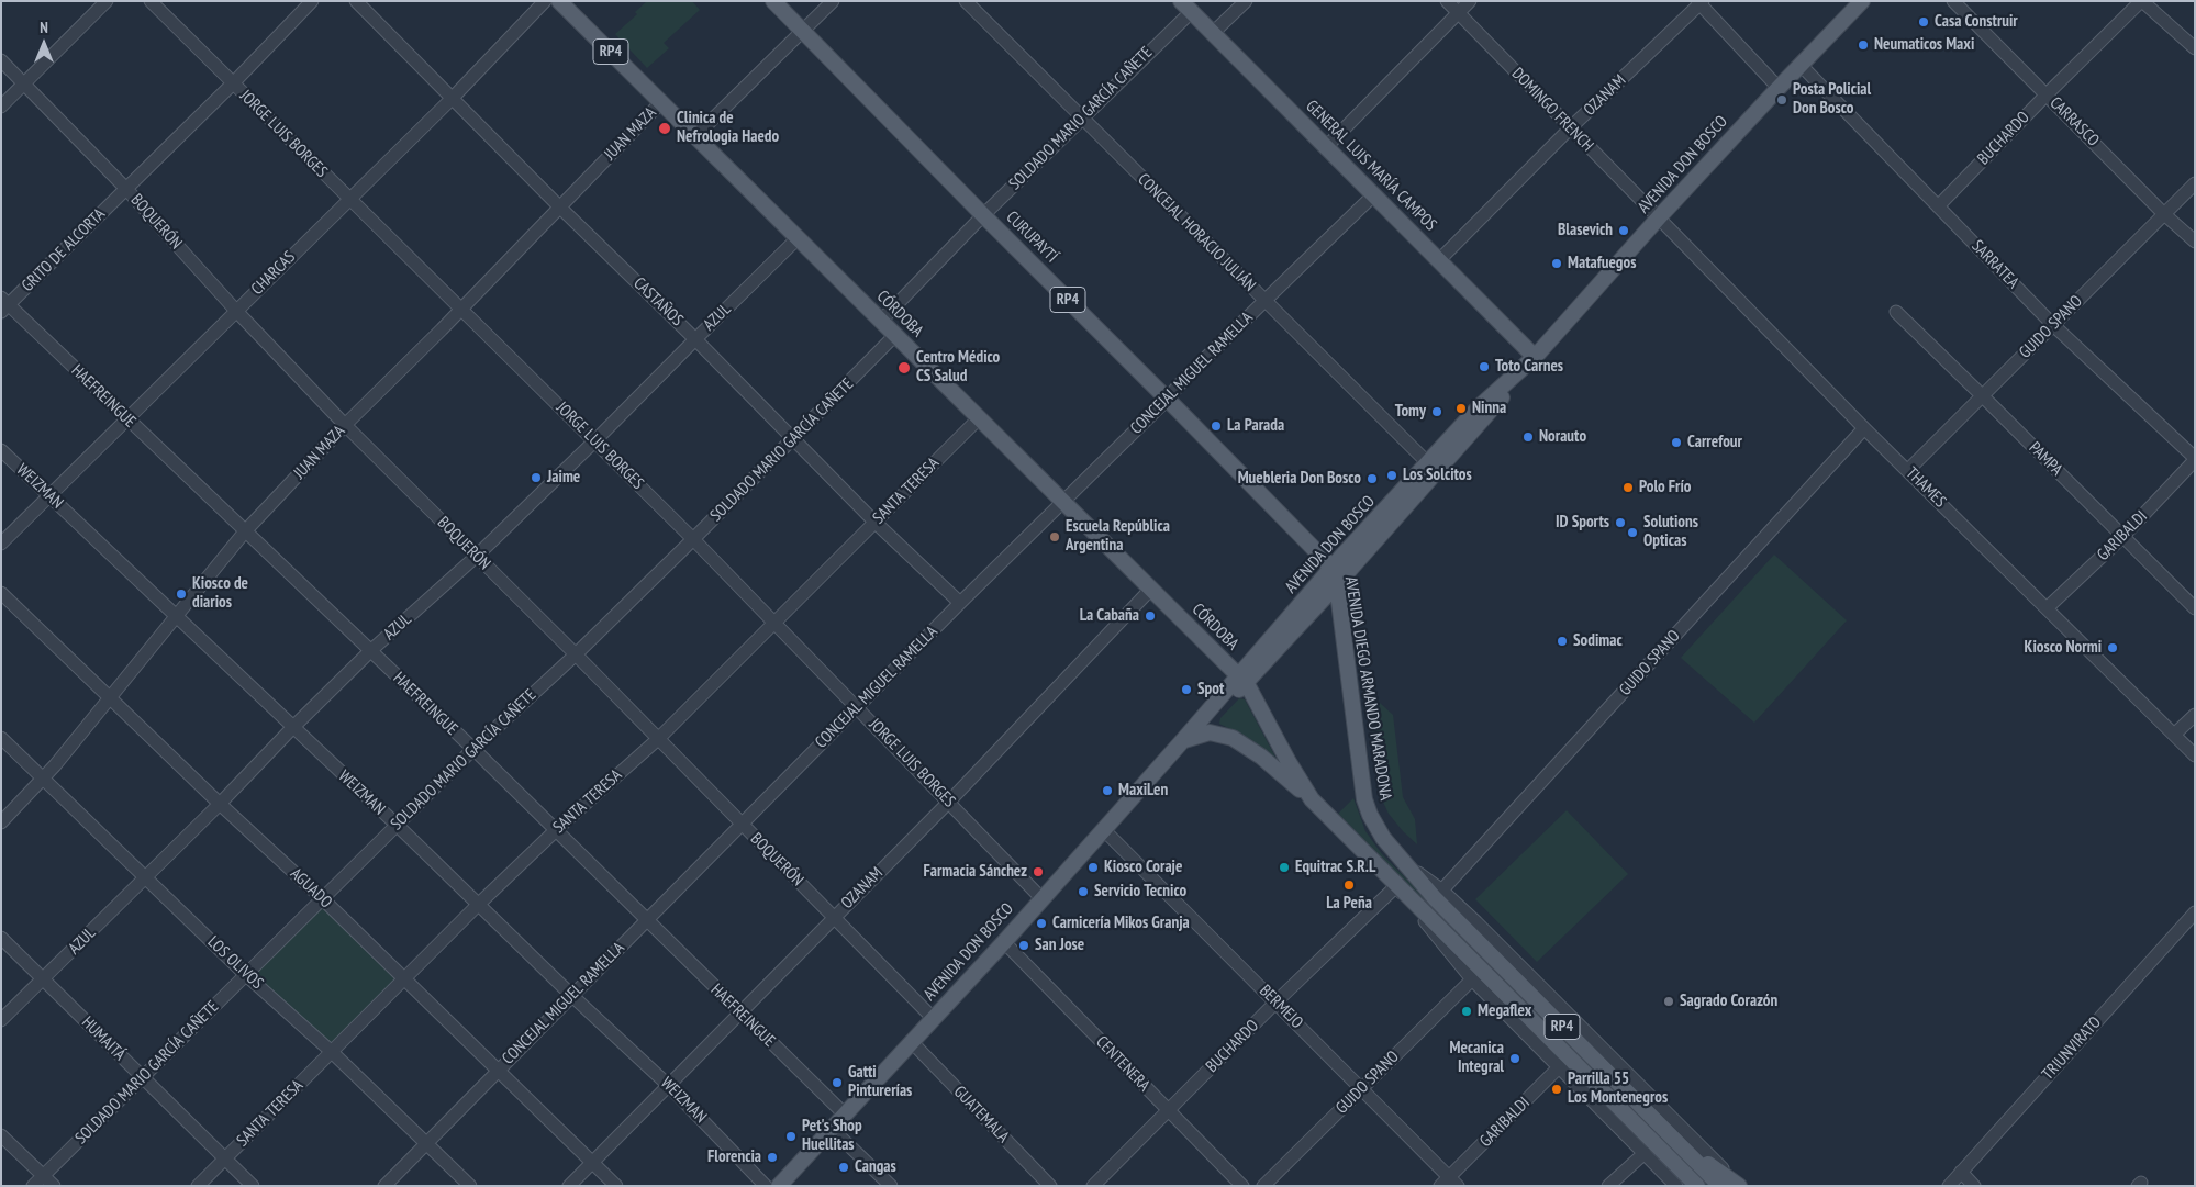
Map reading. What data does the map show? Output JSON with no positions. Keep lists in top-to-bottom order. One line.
{"streets":{"main road":["RP4","AVENIDA DON BOSCO","GENERAL LUIS MARÍA CAMPOS","CURUPAYTÍ","CÓRDOBA","AVENIDA DIEGO ARMANDO MARADONA"],"street":["OZANAM","DOMINGO FRENCH","SOLDADO MARIO GARCÍA CAÑETE","CARRASCO","JORGE LUIS BORGES","JUAN MAZA","BUCHARDO","BOQUERÓN","CONCEJAL HORACIO JULIÁN","GRITO DE ALCORTA","SARRATEA","CHARCAS","CASTAÑOS","AZUL","GUIDO SPANO","CONCEJAL MIGUEL RAMELLA","HAEFREINGUE","PAMPA","WEIZMAN","THAMES","SANTA TERESA","GARIBALDI","AGUADO","LOS OLIVOS","BERMEJO","HUMAITÁ","TRIUNVIRATO","CENTENERA","GUATEMALA"]},"crossings":[["RP4","BUCHARDO"],["RP4","AVENIDA DON BOSCO"],["RP4","CÓRDOBA"],["RP4","GARIBALDI"],["OZANAM","DOMINGO FRENCH"],["OZANAM","JORGE LUIS BORGES"],["OZANAM","GENERAL LUIS MARÍA CAMPOS"],["OZANAM","BOQUERÓN"],["OZANAM","CÓRDOBA"],["OZANAM","HAEFREINGUE"],["OZANAM","WEIZMAN"],["OZANAM","AGUADO"],["DOMINGO FRENCH","AVENIDA DON BOSCO"],["DOMINGO FRENCH","THAMES"],["SOLDADO MARIO GARCÍA CAÑETE","JORGE LUIS BORGES"],["SOLDADO MARIO GARCÍA CAÑETE","GENERAL LUIS MARÍA CAMPOS"],["SOLDADO MARIO GARCÍA CAÑETE","BOQUERÓN"],["SOLDADO MARIO GARCÍA CAÑETE","CONCEJAL HORACIO JULIÁN"],["SOLDADO MARIO GARCÍA CAÑETE","CURUPAYTÍ"],["SOLDADO MARIO GARCÍA CAÑETE","CASTAÑOS"],["SOLDADO MARIO GARCÍA CAÑETE","CÓRDOBA"],["SOLDADO MARIO GARCÍA CAÑETE","HAEFREINGUE"],["SOLDADO MARIO GARCÍA CAÑETE","WEIZMAN"],["SOLDADO MARIO GARCÍA CAÑETE","AGUADO"],["SOLDADO MARIO GARCÍA CAÑETE","LOS OLIVOS"],["SOLDADO MARIO GARCÍA CAÑETE","HUMAITÁ"],["CARRASCO","BUCHARDO"],["CARRASCO","GUIDO SPANO"],["JORGE LUIS BORGES","JUAN MAZA"],["JORGE LUIS BORGES","AVENIDA DON BOSCO"],["JORGE LUIS BORGES","GRITO DE ALCORTA"],["JORGE LUIS BORGES","CHARCAS"],["JORGE LUIS BORGES","AZUL"],["JORGE LUIS BORGES","CONCEJAL MIGUEL RAMELLA"],["JORGE LUIS BORGES","SANTA TERESA"],["JUAN MAZA","BOQUERÓN"],["JUAN MAZA","CASTAÑOS"],["JUAN MAZA","CÓRDOBA"],["JUAN MAZA","HAEFREINGUE"],["JUAN MAZA","WEIZMAN"],["JUAN MAZA","AGUADO"],["JUAN MAZA","LOS OLIVOS"],["BUCHARDO","SARRATEA"],["BUCHARDO","BERMEJO"],["BUCHARDO","CENTENERA"],["AVENIDA DON BOSCO","GENERAL LUIS MARÍA CAMPOS"],["AVENIDA DON BOSCO","BOQUERÓN"],["AVENIDA DON BOSCO","CONCEJAL HORACIO JULIÁN"],["AVENIDA DON BOSCO","CURUPAYTÍ"],["AVENIDA DON BOSCO","SARRATEA"],["AVENIDA DON BOSCO","CÓRDOBA"],["AVENIDA DON BOSCO","HAEFREINGUE"],["AVENIDA DON BOSCO","THAMES"],["AVENIDA DON BOSCO","AVENIDA DIEGO ARMANDO MARADONA"],["AVENIDA DON BOSCO","BERMEJO"],["AVENIDA DON BOSCO","CENTENERA"],["AVENIDA DON BOSCO","GUATEMALA"],["GENERAL LUIS MARÍA CAMPOS","CONCEJAL MIGUEL RAMELLA"],["BOQUERÓN","GRITO DE ALCORTA"],["BOQUERÓN","CHARCAS"],["BOQUERÓN","AZUL"],["BOQUERÓN","CONCEJAL MIGUEL RAMELLA"],["BOQUERÓN","SANTA TERESA"],["CONCEJAL HORACIO JULIÁN","CONCEJAL MIGUEL RAMELLA"],["CURUPAYTÍ","CONCEJAL MIGUEL RAMELLA"],["CURUPAYTÍ","AVENIDA DIEGO ARMANDO MARADONA"],["GRITO DE ALCORTA","HAEFREINGUE"],["SARRATEA","GUIDO SPANO"],["SARRATEA","GARIBALDI"],["CHARCAS","CASTAÑOS"],["CHARCAS","HAEFREINGUE"],["CHARCAS","WEIZMAN"],["CASTAÑOS","AZUL"],["CASTAÑOS","CONCEJAL MIGUEL RAMELLA"],["CASTAÑOS","SANTA TERESA"],["CÓRDOBA","AZUL"],["CÓRDOBA","CONCEJAL MIGUEL RAMELLA"],["CÓRDOBA","SANTA TERESA"],["AZUL","HAEFREINGUE"],["AZUL","WEIZMAN"],["AZUL","AGUADO"],["AZUL","LOS OLIVOS"],["AZUL","HUMAITÁ"],["GUIDO SPANO","PAMPA"],["GUIDO SPANO","THAMES"],["GUIDO SPANO","AVENIDA DIEGO ARMANDO MARADONA"],["GUIDO SPANO","BERMEJO"],["CONCEJAL MIGUEL RAMELLA","HAEFREINGUE"],["CONCEJAL MIGUEL RAMELLA","WEIZMAN"],["CONCEJAL MIGUEL RAMELLA","AGUADO"],["CONCEJAL MIGUEL RAMELLA","LOS OLIVOS"],["HAEFREINGUE","SANTA TERESA"],["PAMPA","GARIBALDI"],["WEIZMAN","SANTA TERESA"],["THAMES","GARIBALDI"],["SANTA TERESA","AGUADO"],["SANTA TERESA","LOS OLIVOS"],["SANTA TERESA","HUMAITÁ"],["GARIBALDI","BERMEJO"]],"places":["Casa Construir","Neumaticos Maxi","Posta Policial Don Bosco","Clinica de Nefrologia Haedo","Blasevich","Matafuegos","Toto Carnes","Centro Médico CS Salud","Ninna","Tomy","La Parada","Norauto","Carrefour","Los Solcitos","Jaime","Muebleria Don Bosco","Polo Frío","ID Sports","Solutions Opticas","Escuela República Argentina","Kiosco de diarios","La Cabaña","Sodimac","Kiosco Normi","Spot","MaxiLen","Kiosco Coraje","Equitrac S.R.L","Farmacia Sánchez","La Peña","Servicio Tecnico","Carnicería Mikos Granja","San Jose","Sagrado Corazón","Megaflex","Mecanica Integral","Gatti Pinturerías","Parrilla 55 Los Montenegros","Pet's Shop Huellitas","Florencia","Cangas"],"north":"top"}
